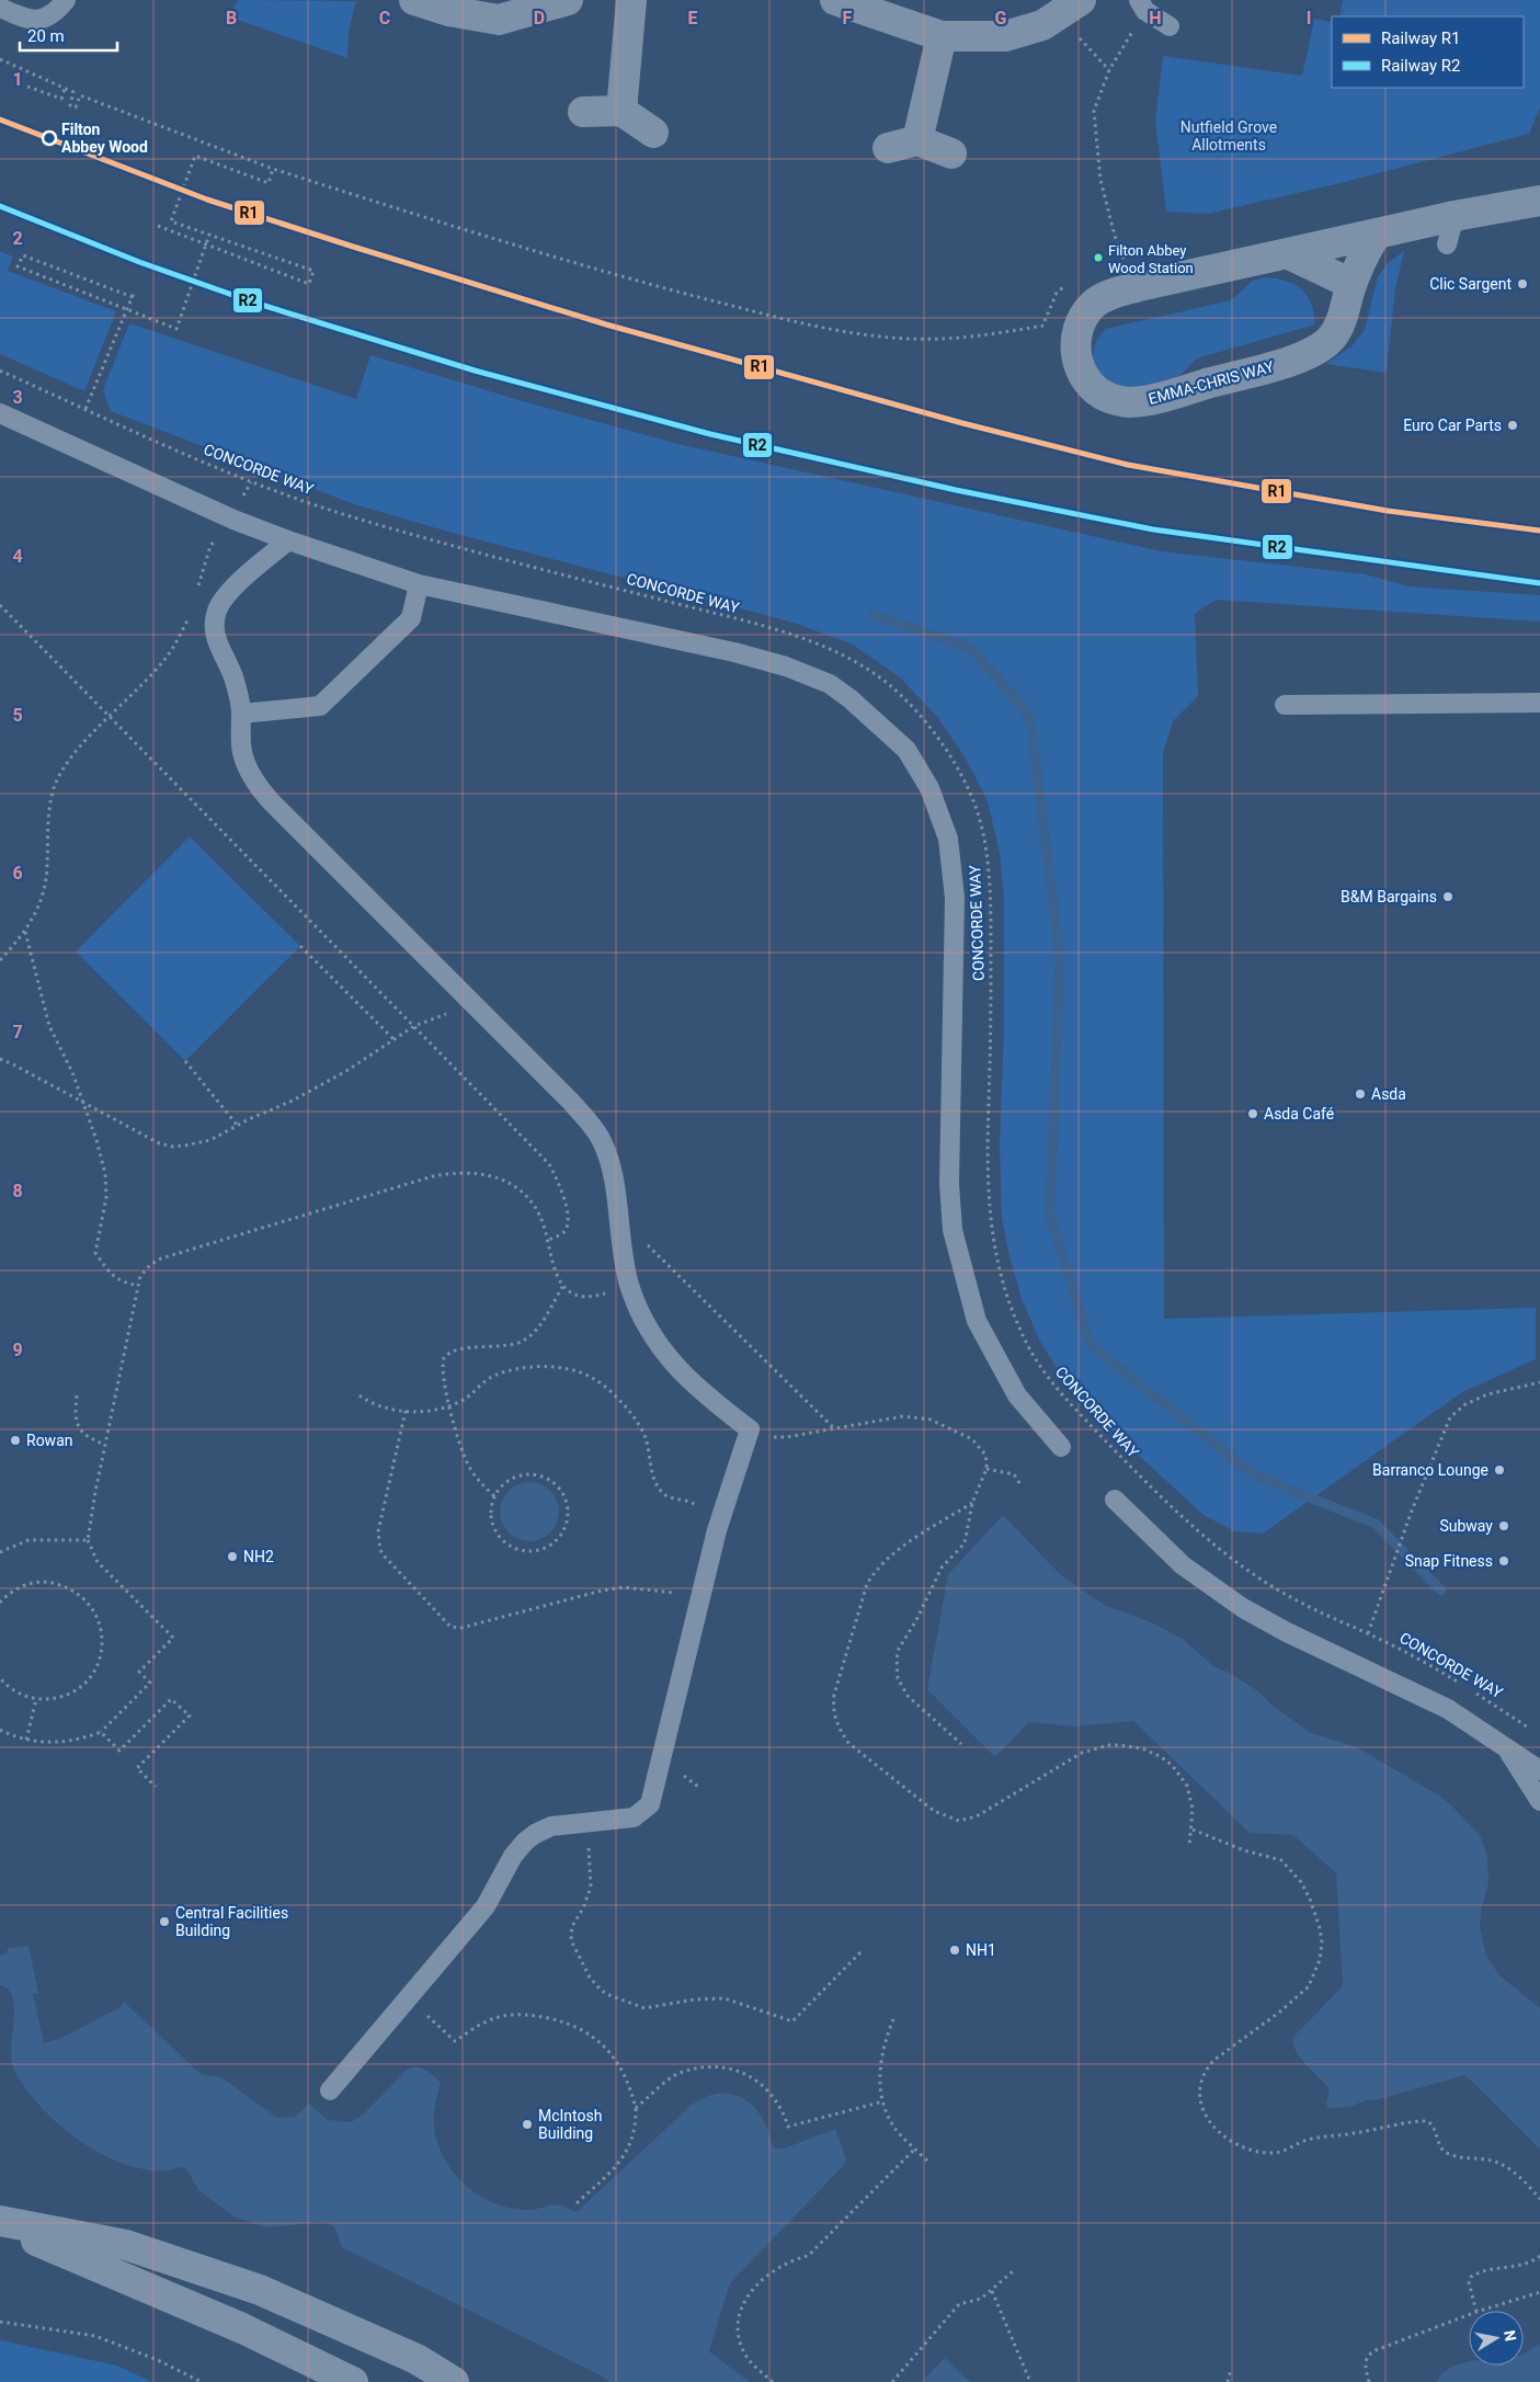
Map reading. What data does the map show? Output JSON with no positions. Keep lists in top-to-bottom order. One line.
{"streets":{"street":["EMMA-CHRIS WAY"],"path":["CONCORDE WAY"]},"parks":["Nutfield Grove Allotments"],"places":["Filton Abbey Wood","Filton Abbey Wood Station","Clic Sargent","Euro Car Parts","B&M Bargains","Asda","Asda Café","Rowan","Barranco Lounge","Subway","NH2","Snap Fitness","Central Facilities Building","NH1","McIntosh Building"],"lines":["rail line R1","rail line R2"],"legend":["Railway R1","Railway R2"],"scale_bar":"20 m","north":"right","grid":{"columns":["B","C","D","E","F","G","H","I"],"rows":["1","2","3","4","5","6","7","8","9"]}}
